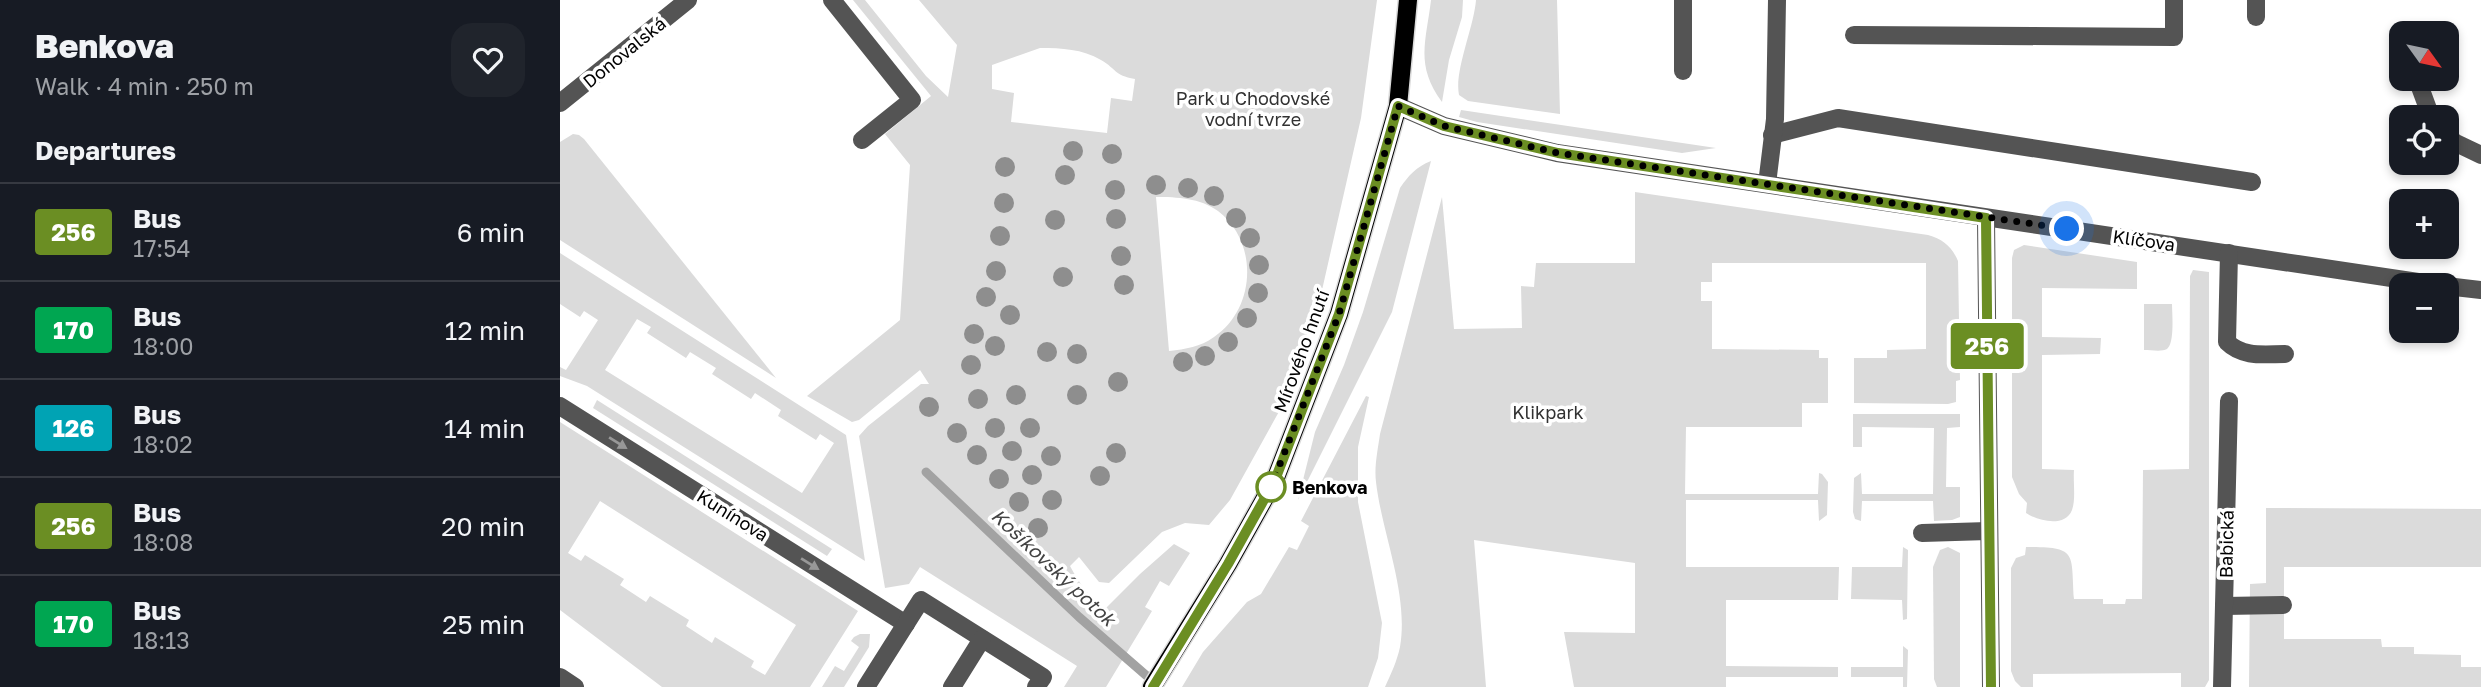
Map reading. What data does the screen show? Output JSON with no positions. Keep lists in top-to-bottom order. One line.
{"streets":{"main road":["Mírového hnutí"],"street":["Donovalská","Klíčova","Kunínova","Babická"]},"crossings":[["Klíčova","Mírového hnutí"]],"one_way":["Kunínova"],"water":["Košíkovský potok"],"parks":["Park u Chodovské vodní tvrze","Klikpark"],"places":["Benkova"],"lines":["bus line 256"],"north":"bottom right","page":{"heading":[["Benkova","Walk · 4 min · 250 m"],"Departures"],"on_map":"256","map_buttons":["+","−"],"list":[{"mark":"256","name":"Bus","note":"17:54","value":"6 min"},{"mark":"170","name":"Bus","note":"18:00","value":"12 min"},{"mark":"126","name":"Bus","note":"18:02","value":"14 min"},{"mark":"256","name":"Bus","note":"18:08","value":"20 min"},{"mark":"170","name":"Bus","note":"18:13","value":"25 min"}]}}
